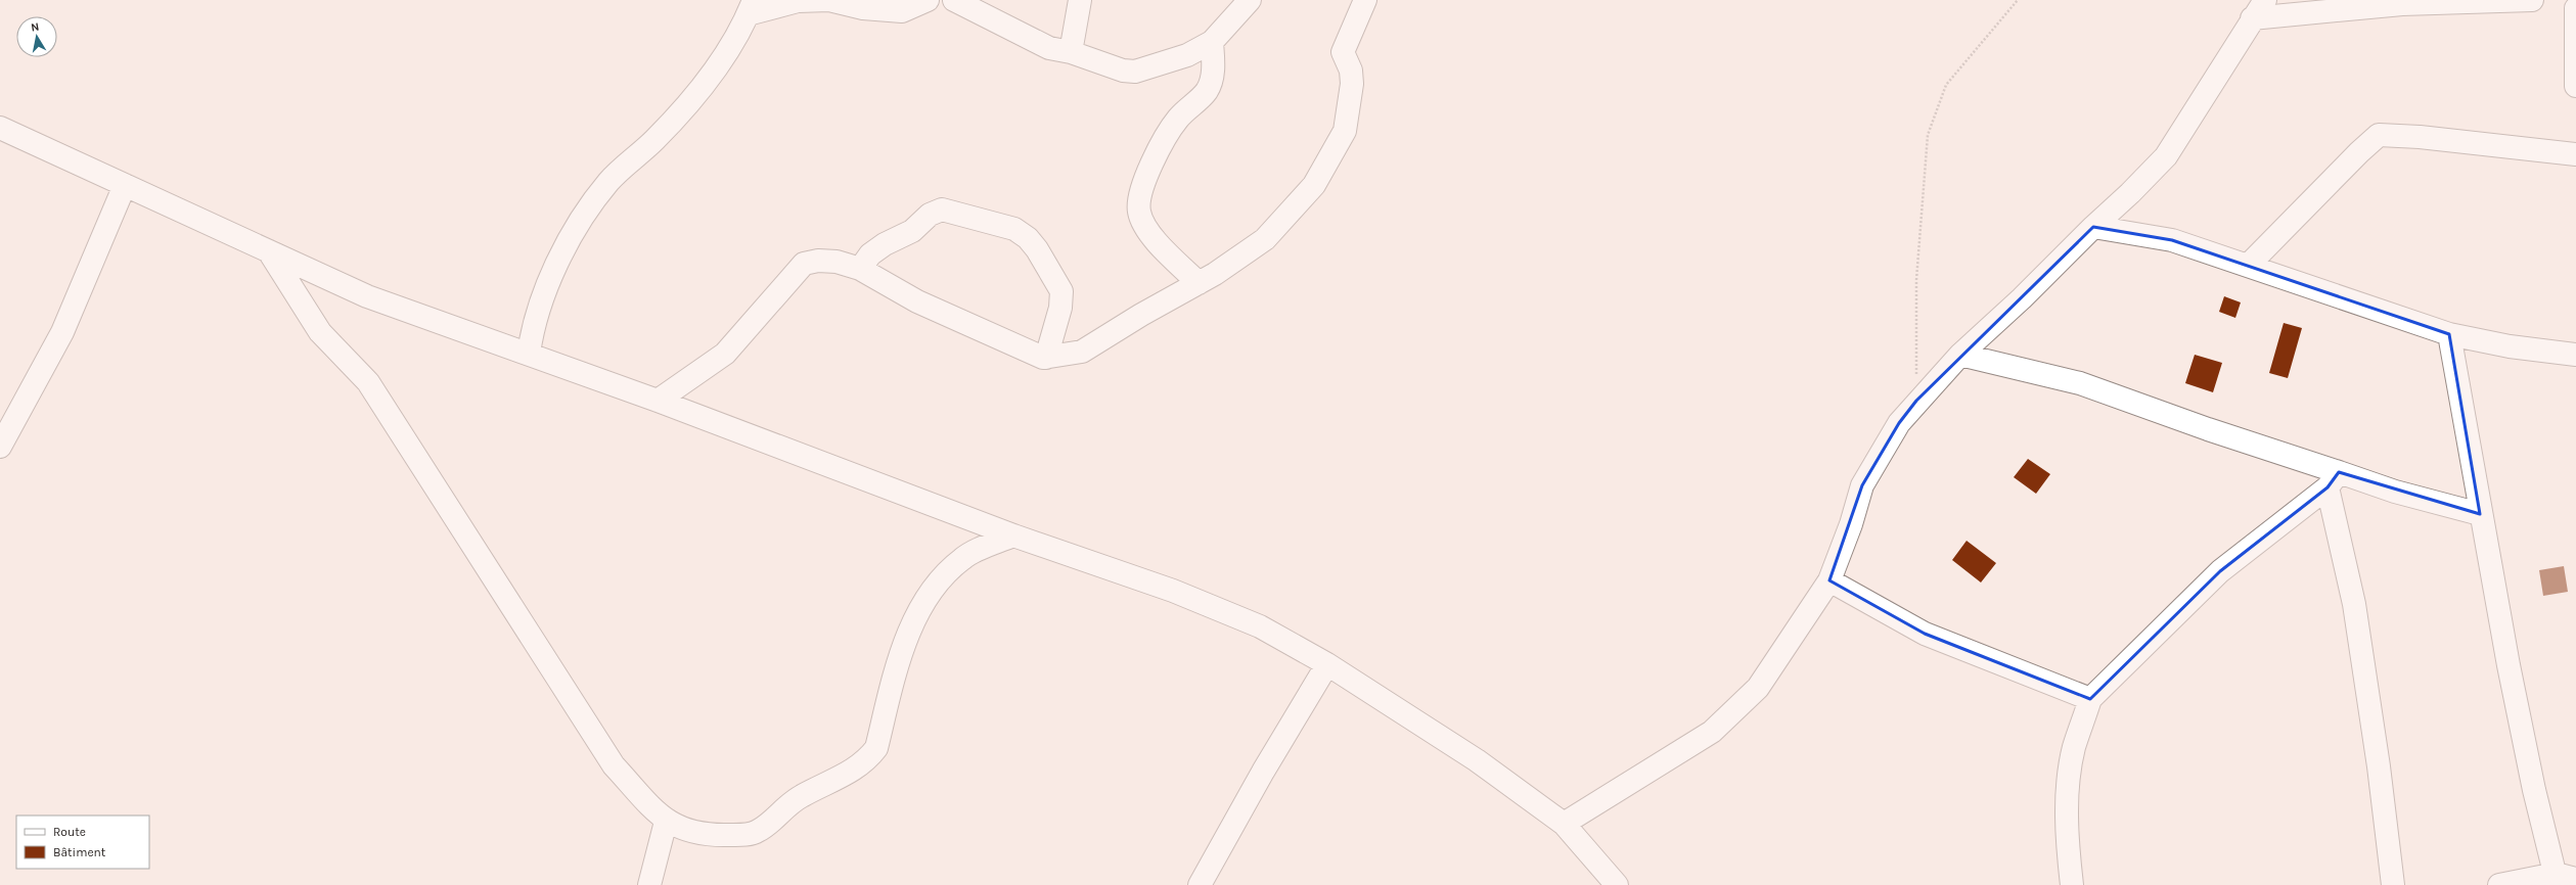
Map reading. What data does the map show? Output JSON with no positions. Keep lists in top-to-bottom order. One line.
{"legend":["Route","Bâtiment"],"north":"top"}
